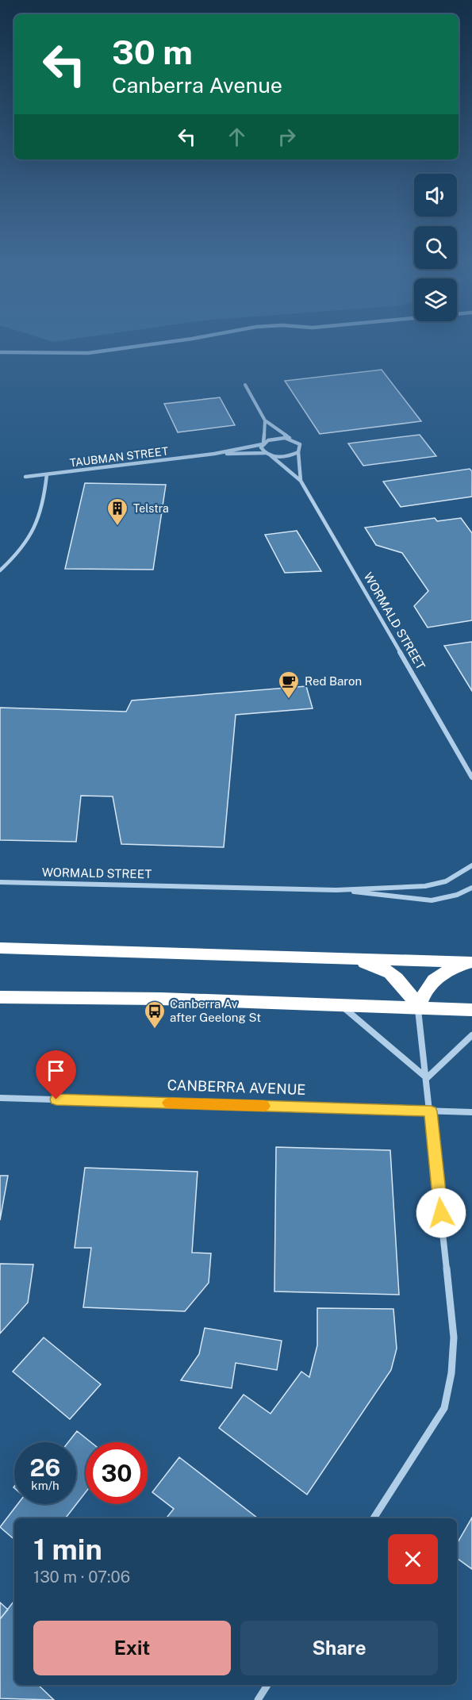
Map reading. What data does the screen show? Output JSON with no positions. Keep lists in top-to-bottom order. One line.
{"streets":{"street":["TAUBMAN STREET","WORMALD STREET","CANBERRA AVENUE"]},"crossings":[["TAUBMAN STREET","WORMALD STREET"]],"places":{"building":["Telstra"],"cafe":["Red Baron"],"bus stop":["Canberra Av after Geelong St"]},"page":{"turn":["30 m","Canberra Avenue"],"speed":"26 km/h","limit":"30","heading":["1 min","130 m · 07:06"],"buttons":["Exit","Share"]}}
